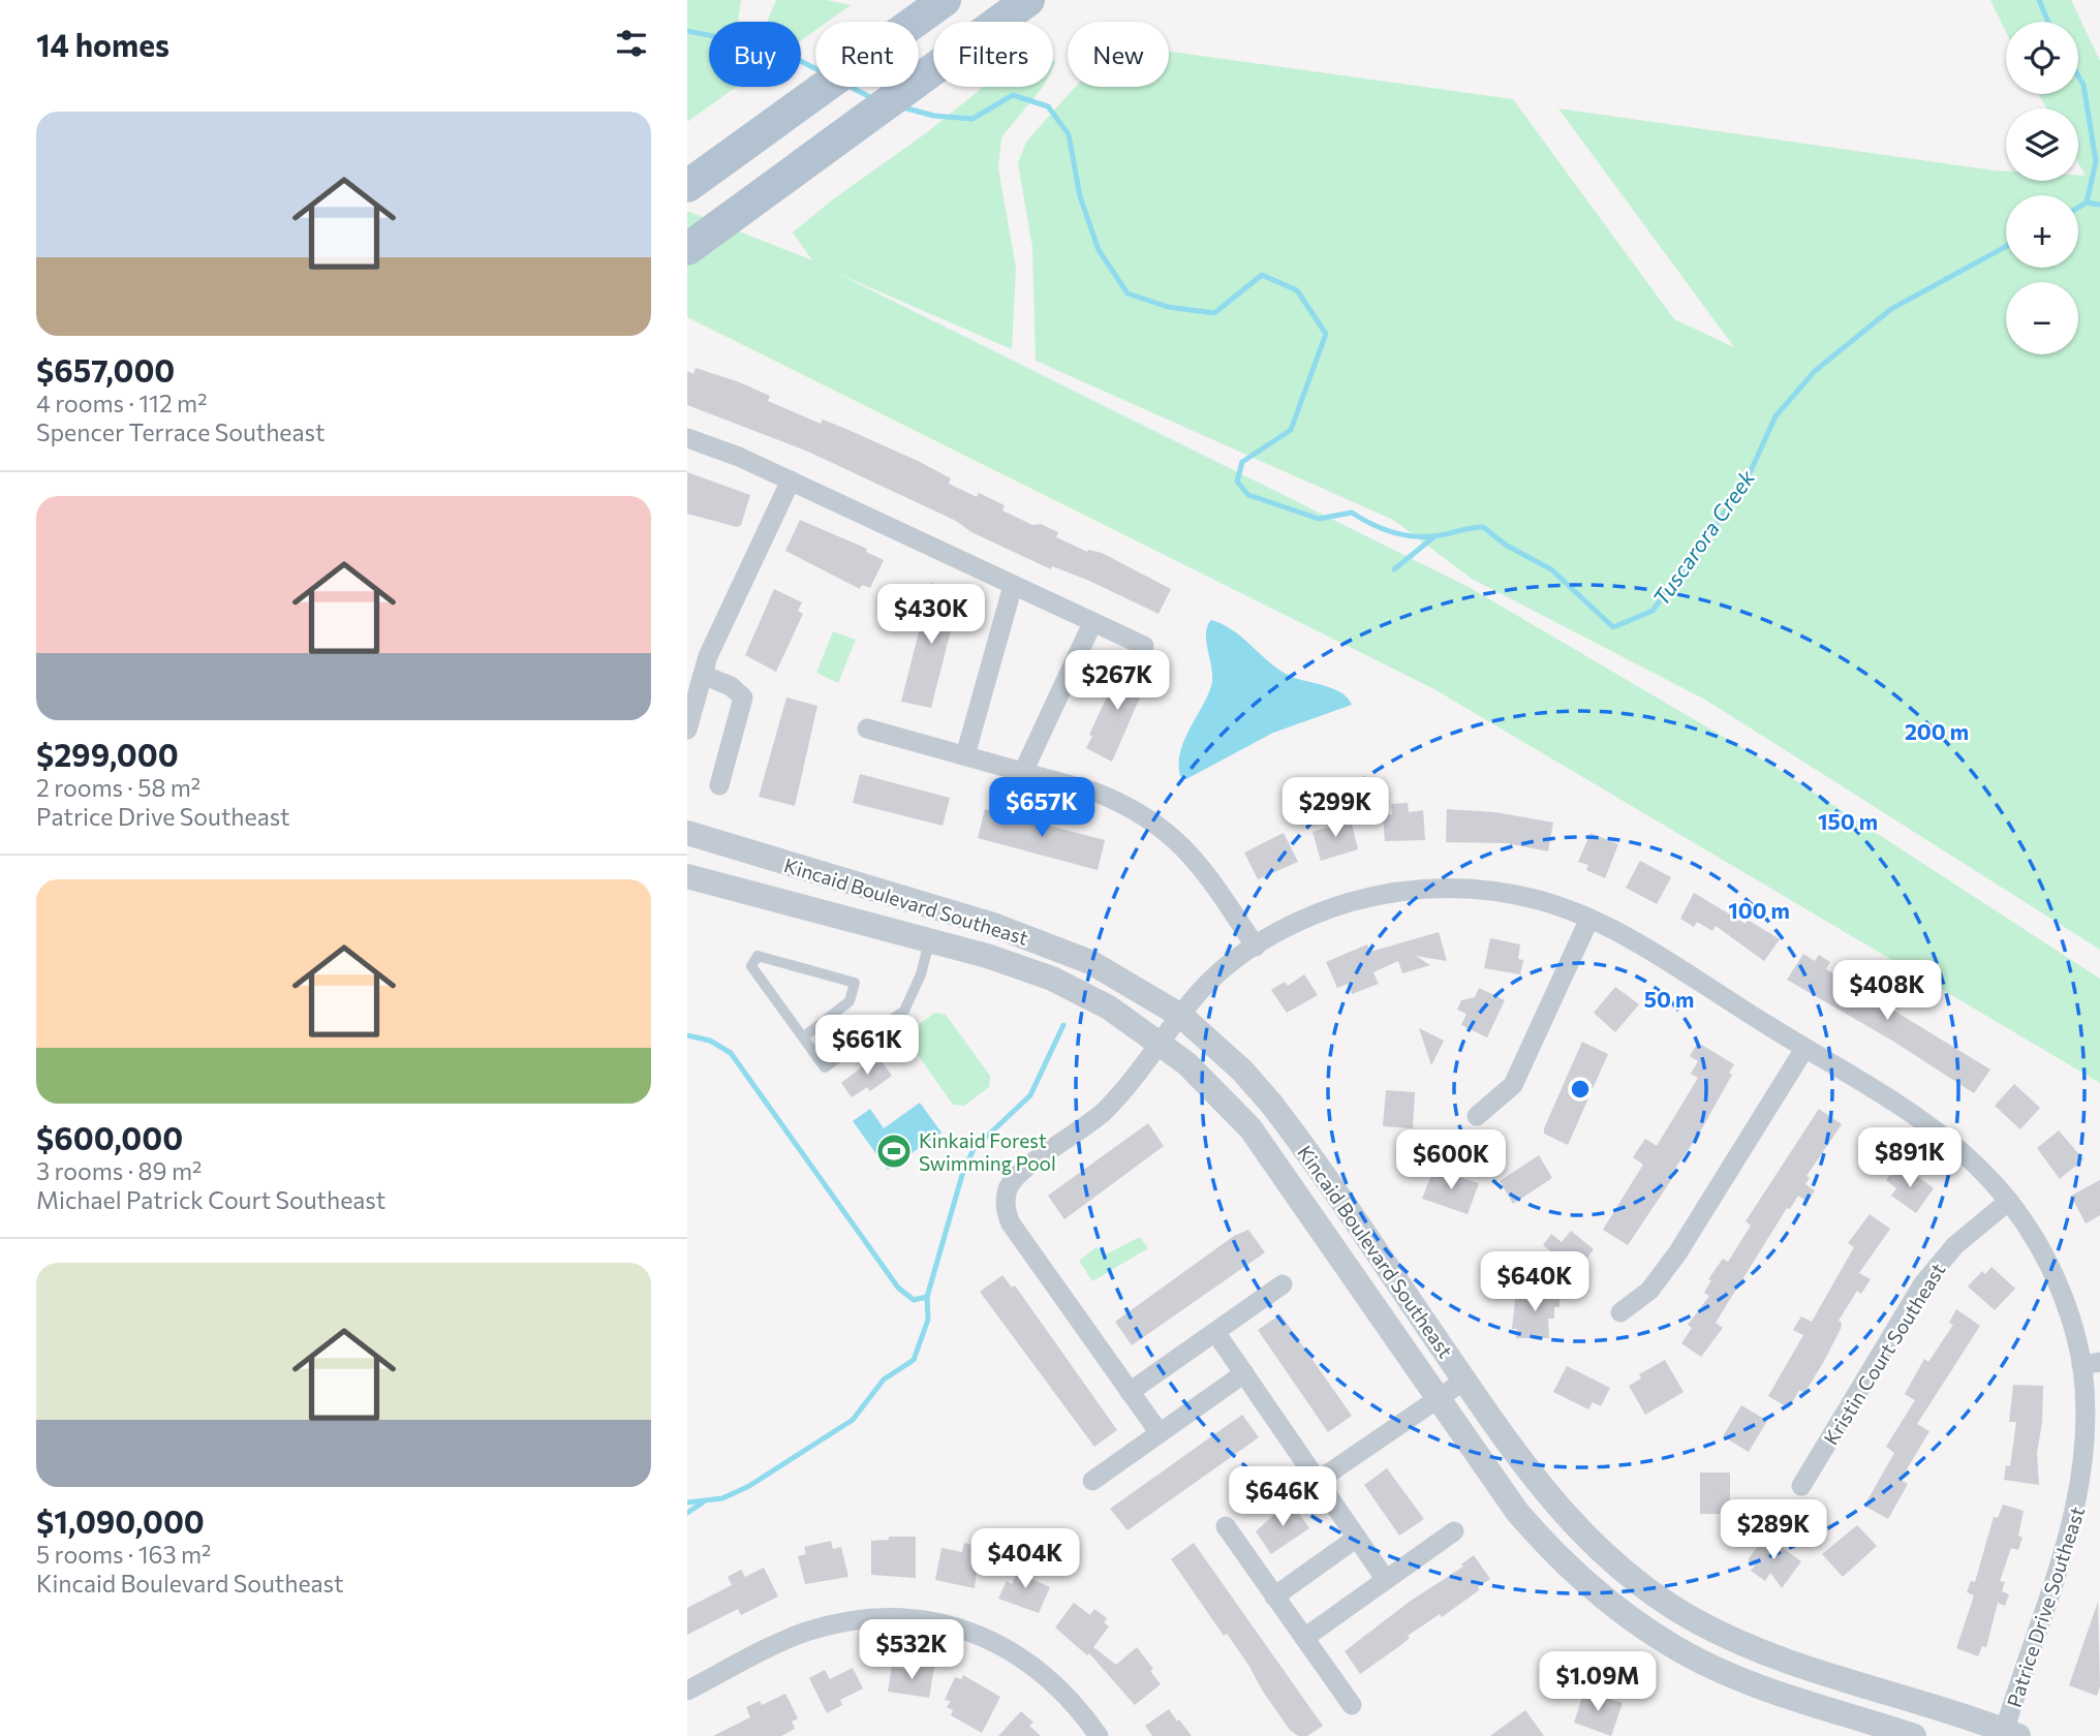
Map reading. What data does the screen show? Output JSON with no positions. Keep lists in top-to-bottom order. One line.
{"streets":{"street":["Kincaid Boulevard Southeast","Kristin Court Southeast","Patrice Drive Southeast"]},"crossings":[["Kincaid Boulevard Southeast","Patrice Drive Southeast"],["Kristin Court Southeast","Patrice Drive Southeast"]],"water":["Tuscarora Creek"],"places":{"sports":["Kinkaid Forest Swimming Pool"]},"page":{"heading":"14 homes","map_buttons":["+","−"],"chip":["Buy","Rent","Filters","New"],"list":[{"name":"$657,000","note":"4 rooms · 112 m² · Spencer Terrace Southeast"},{"name":"$299,000","note":"2 rooms · 58 m² · Patrice Drive Southeast"},{"name":"$600,000","note":"3 rooms · 89 m² · Michael Patrick Court Southeast"},{"name":"$1,090,000","note":"5 rooms · 163 m² · Kincaid Boulevard Southeast"}],"price":["$430K","$267K","$657K","$299K","$408K","$661K","$891K","$600K","$640K","$646K","$289K","$404K","$532K","$1.09M"]},"rings":["200 m","150 m","100 m","50 m"]}
